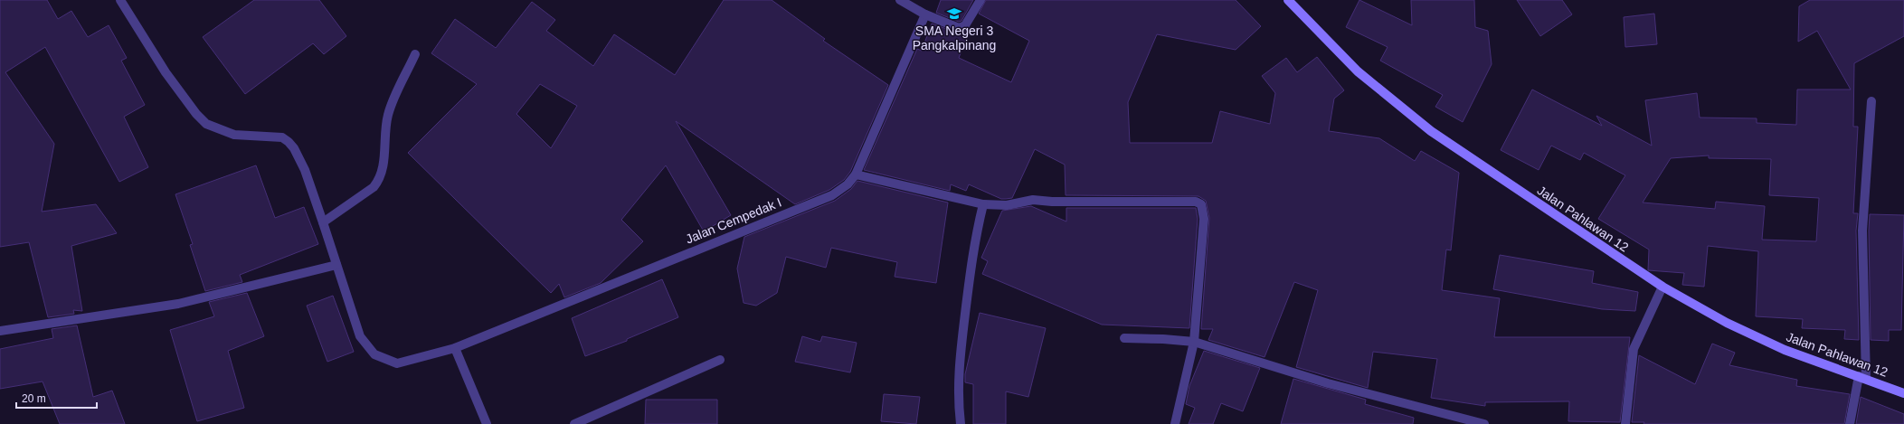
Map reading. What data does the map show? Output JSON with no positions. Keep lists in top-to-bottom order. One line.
{"streets":{"main road":["Jalan Pahlawan 12"],"street":["Jalan Cempedak I"]},"places":{"school or university":["SMA Negeri 3 Pangkalpinang"]},"scale_bar":"20 m"}
